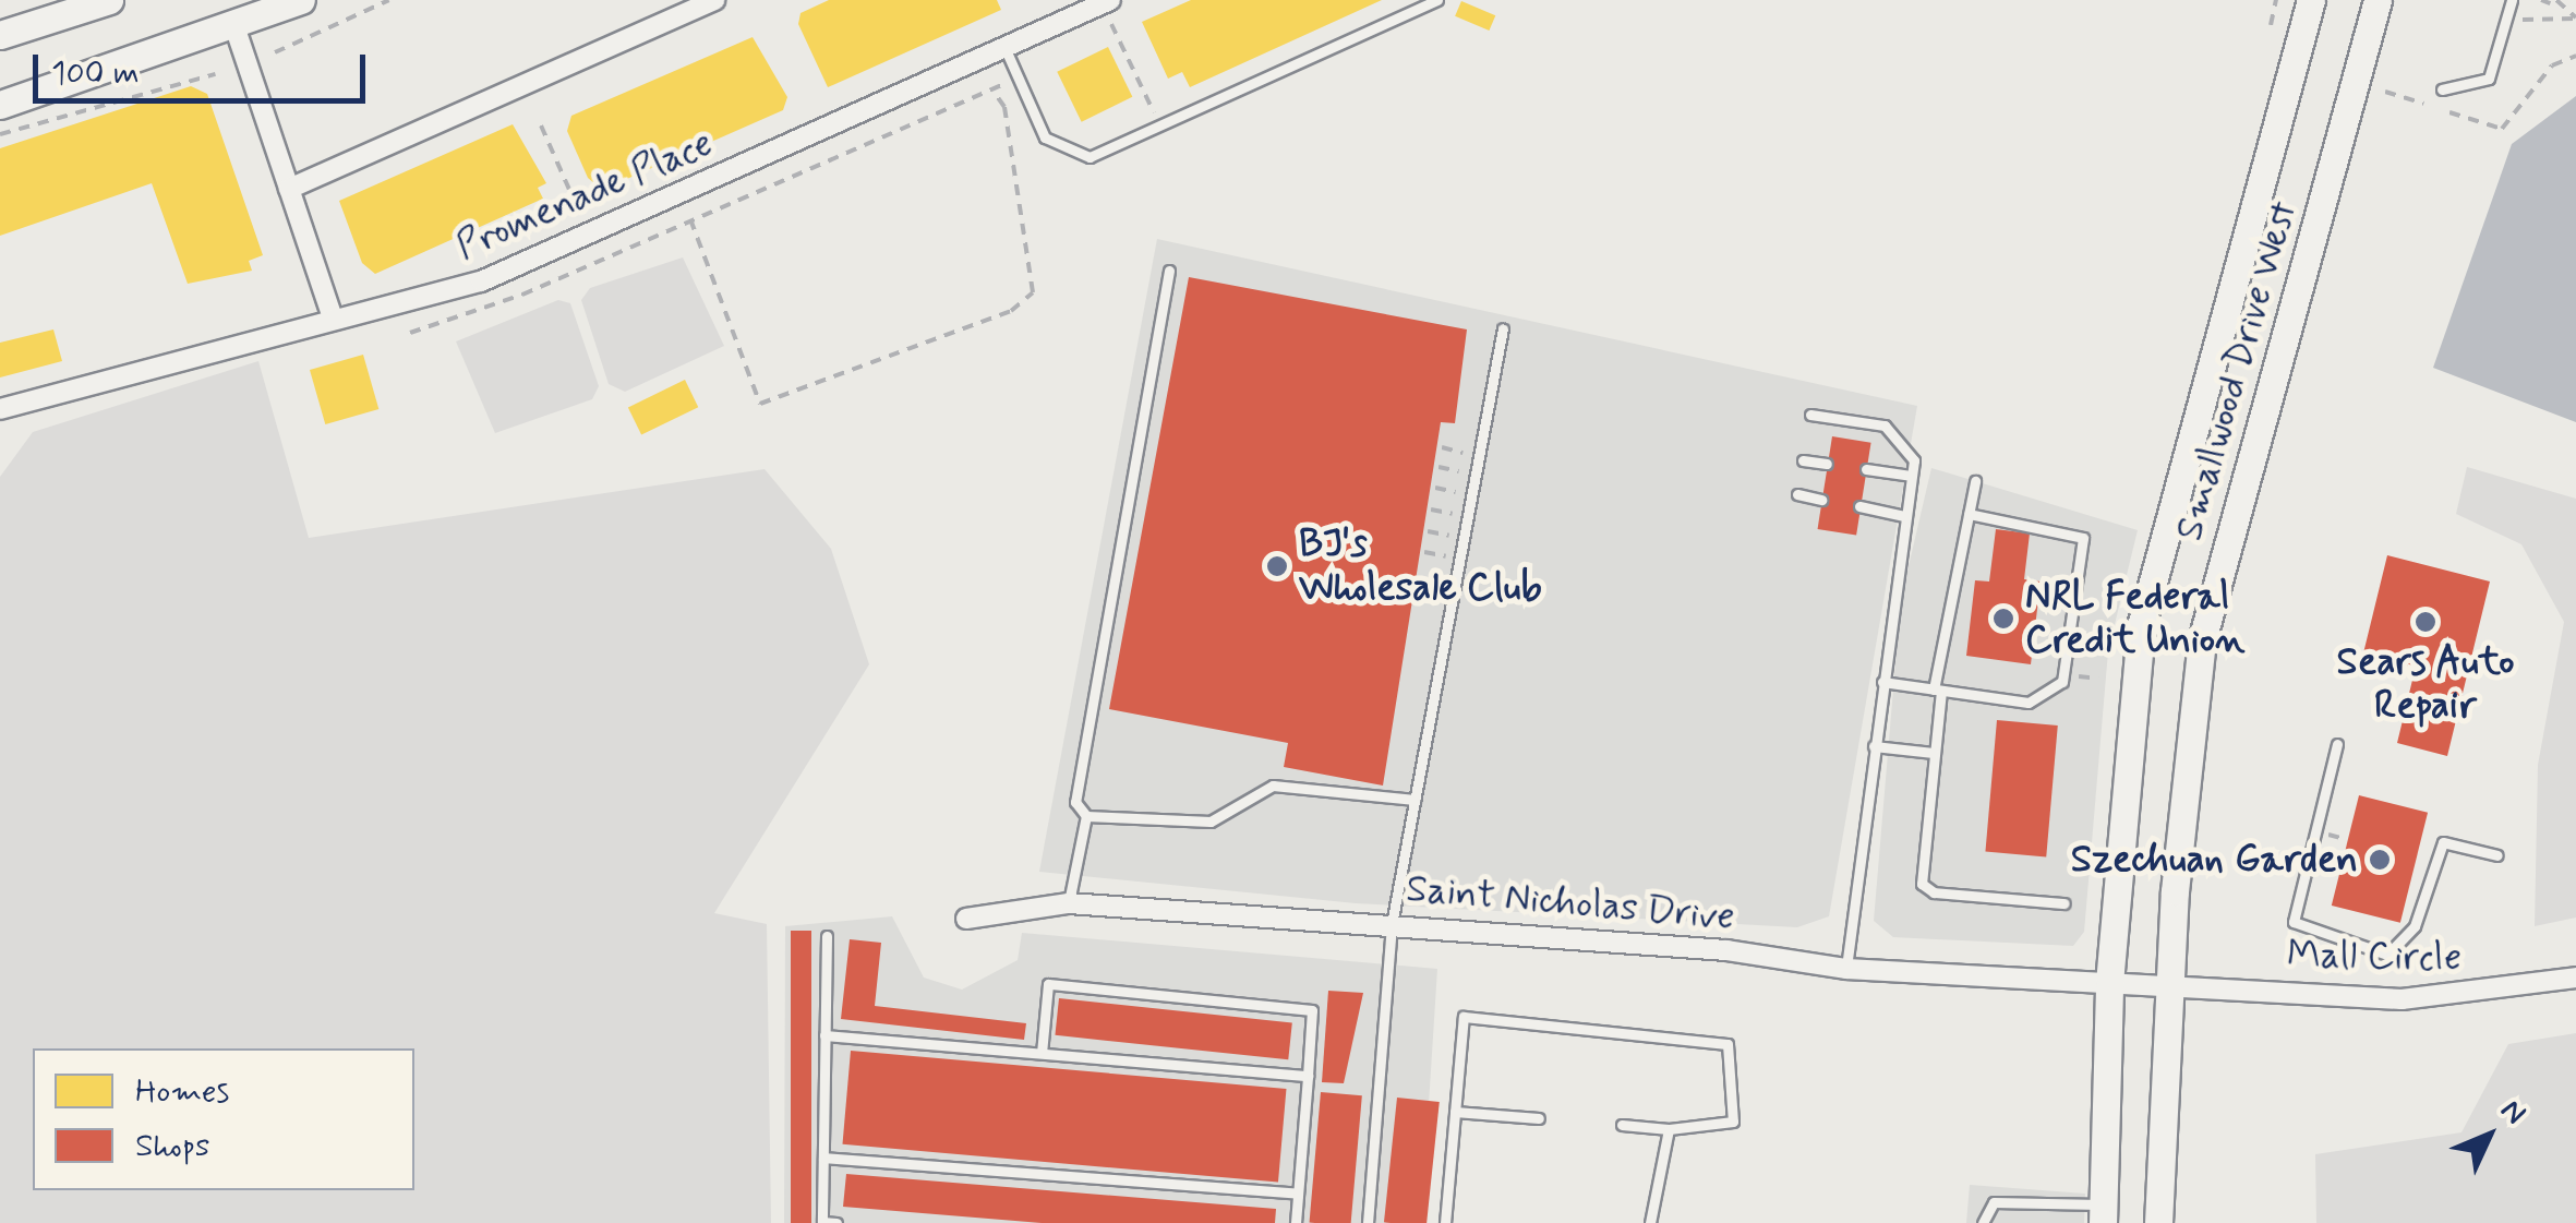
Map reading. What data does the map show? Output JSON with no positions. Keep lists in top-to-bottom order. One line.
{"streets":{"main road":["Smallwood Drive West"],"street":["Promenade Place","Saint Nicholas Drive","Mall Circle"]},"crossings":[["Smallwood Drive West","Saint Nicholas Drive"],["Smallwood Drive West","Mall Circle"],["Saint Nicholas Drive","Mall Circle"]],"places":["BJ's Wholesale Club","NRL Federal Credit Union","Sears Auto Repair","Szechuan Garden"],"legend":["Homes","Shops"],"scale_bar":"100 m","north":"top right"}
